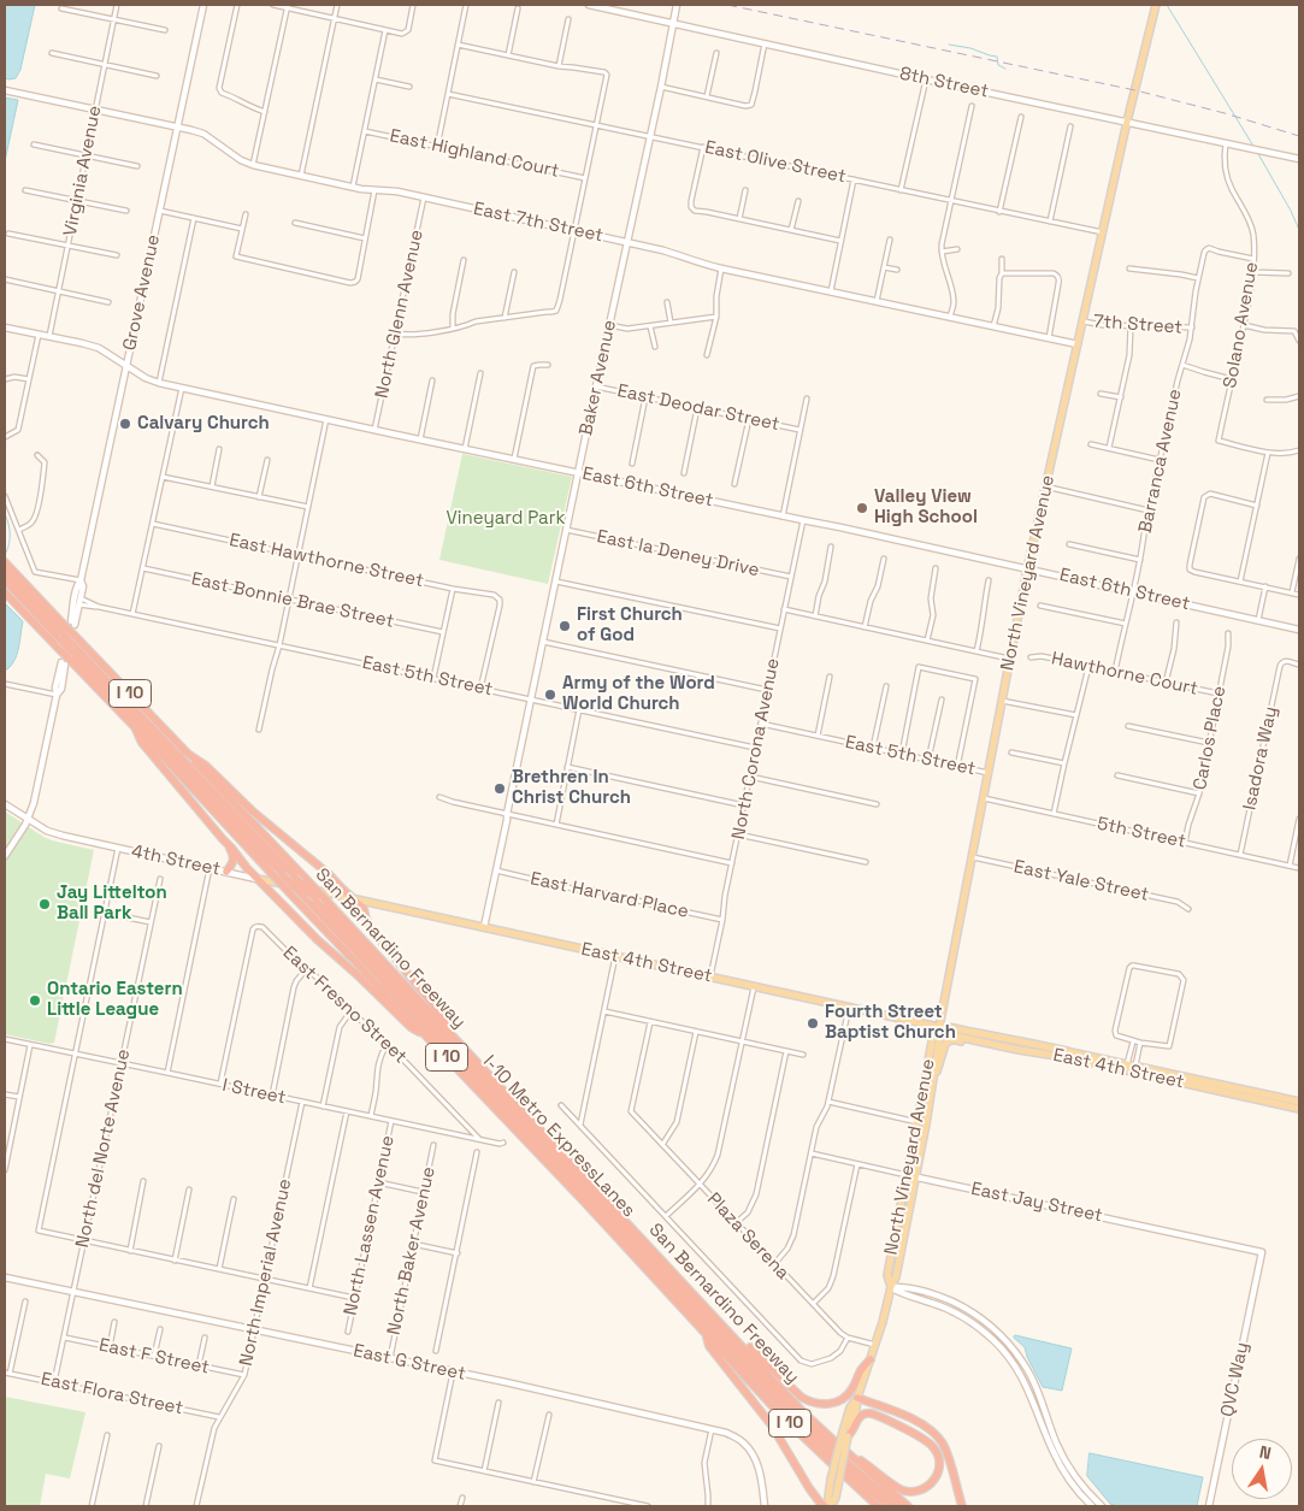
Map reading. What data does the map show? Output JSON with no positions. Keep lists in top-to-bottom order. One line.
{"streets":{"highway":["I 10","San Bernardino Freeway","I-10 Metro ExpressLanes"],"main road":["North Vineyard Avenue","4th Street","East 4th Street"],"street":["8th Street","East Highland Court","East Olive Street","Virginia Avenue","East 7th Street","Grove Avenue","North Glenn Avenue","7th Street","Solano Avenue","Baker Avenue","East Deodar Street","Barranca Avenue","East 6th Street","East la Deney Drive","East Hawthorne Street","East Bonnie Brae Street","Hawthorne Court","East 5th Street","Carlos Place","North Corona Avenue","Isadora Way","5th Street","East Yale Street","East Harvard Place","East Fresno Street","I Street","North del Norte Avenue","East Jay Street","North Lassen Avenue","Plaza Serena","North Baker Avenue","North Imperial Avenue","East F Street","East G Street","QVC Way","East Flora Street"]},"crossings":[["8th Street","Solano Avenue"],["8th Street","Baker Avenue"],["8th Street","North Vineyard Avenue"],["East Olive Street","Baker Avenue"],["East Olive Street","North Vineyard Avenue"],["Virginia Avenue","East 7th Street"],["Virginia Avenue","East 6th Street"],["East 7th Street","Grove Avenue"],["East 7th Street","North Glenn Avenue"],["East 7th Street","Baker Avenue"],["East 7th Street","North Vineyard Avenue"],["Grove Avenue","East 6th Street"],["Grove Avenue","East 5th Street"],["Grove Avenue","San Bernardino Freeway"],["Grove Avenue","I-10 Metro ExpressLanes"],["North Glenn Avenue","East 6th Street"],["7th Street","Barranca Avenue"],["7th Street","North Vineyard Avenue"],["Solano Avenue","Barranca Avenue"],["Baker Avenue","East Deodar Street"],["Baker Avenue","East 6th Street"],["Baker Avenue","East la Deney Drive"],["Baker Avenue","East 5th Street"],["Baker Avenue","East Harvard Place"],["Baker Avenue","East 4th Street"],["Barranca Avenue","East 6th Street"],["Barranca Avenue","Hawthorne Court"],["East 6th Street","North Vineyard Avenue"],["East 6th Street","North Corona Avenue"],["East la Deney Drive","North Corona Avenue"],["East Hawthorne Street","East 5th Street"],["North Vineyard Avenue","East 5th Street"],["North Vineyard Avenue","5th Street"],["North Vineyard Avenue","East Yale Street"],["North Vineyard Avenue","East 4th Street"],["North Vineyard Avenue","East Jay Street"],["North Vineyard Avenue","Plaza Serena"],["Hawthorne Court","Carlos Place"],["East 5th Street","North Corona Avenue"],["Carlos Place","5th Street"],["North Corona Avenue","East Harvard Place"],["North Corona Avenue","East 4th Street"],["Isadora Way","5th Street"],["4th Street","East 4th Street"],["San Bernardino Freeway","I-10 Metro ExpressLanes"],["East Fresno Street","I Street"],["I Street","North del Norte Avenue"],["I Street","North Lassen Avenue"],["I Street","North Imperial Avenue"],["North del Norte Avenue","East F Street"],["North del Norte Avenue","East G Street"],["North del Norte Avenue","East Flora Street"],["East Jay Street","QVC Way"],["North Baker Avenue","East G Street"],["North Imperial Avenue","East F Street"],["North Imperial Avenue","East G Street"],["North Imperial Avenue","East Flora Street"]],"parks":["Vineyard Park"],"places":["Calvary Church","Valley View High School","First Church of God","Army of the Word World Church","Brethren In Christ Church","Jay Littelton Ball Park","Ontario Eastern Little League","Fourth Street Baptist Church"],"north":"top"}
